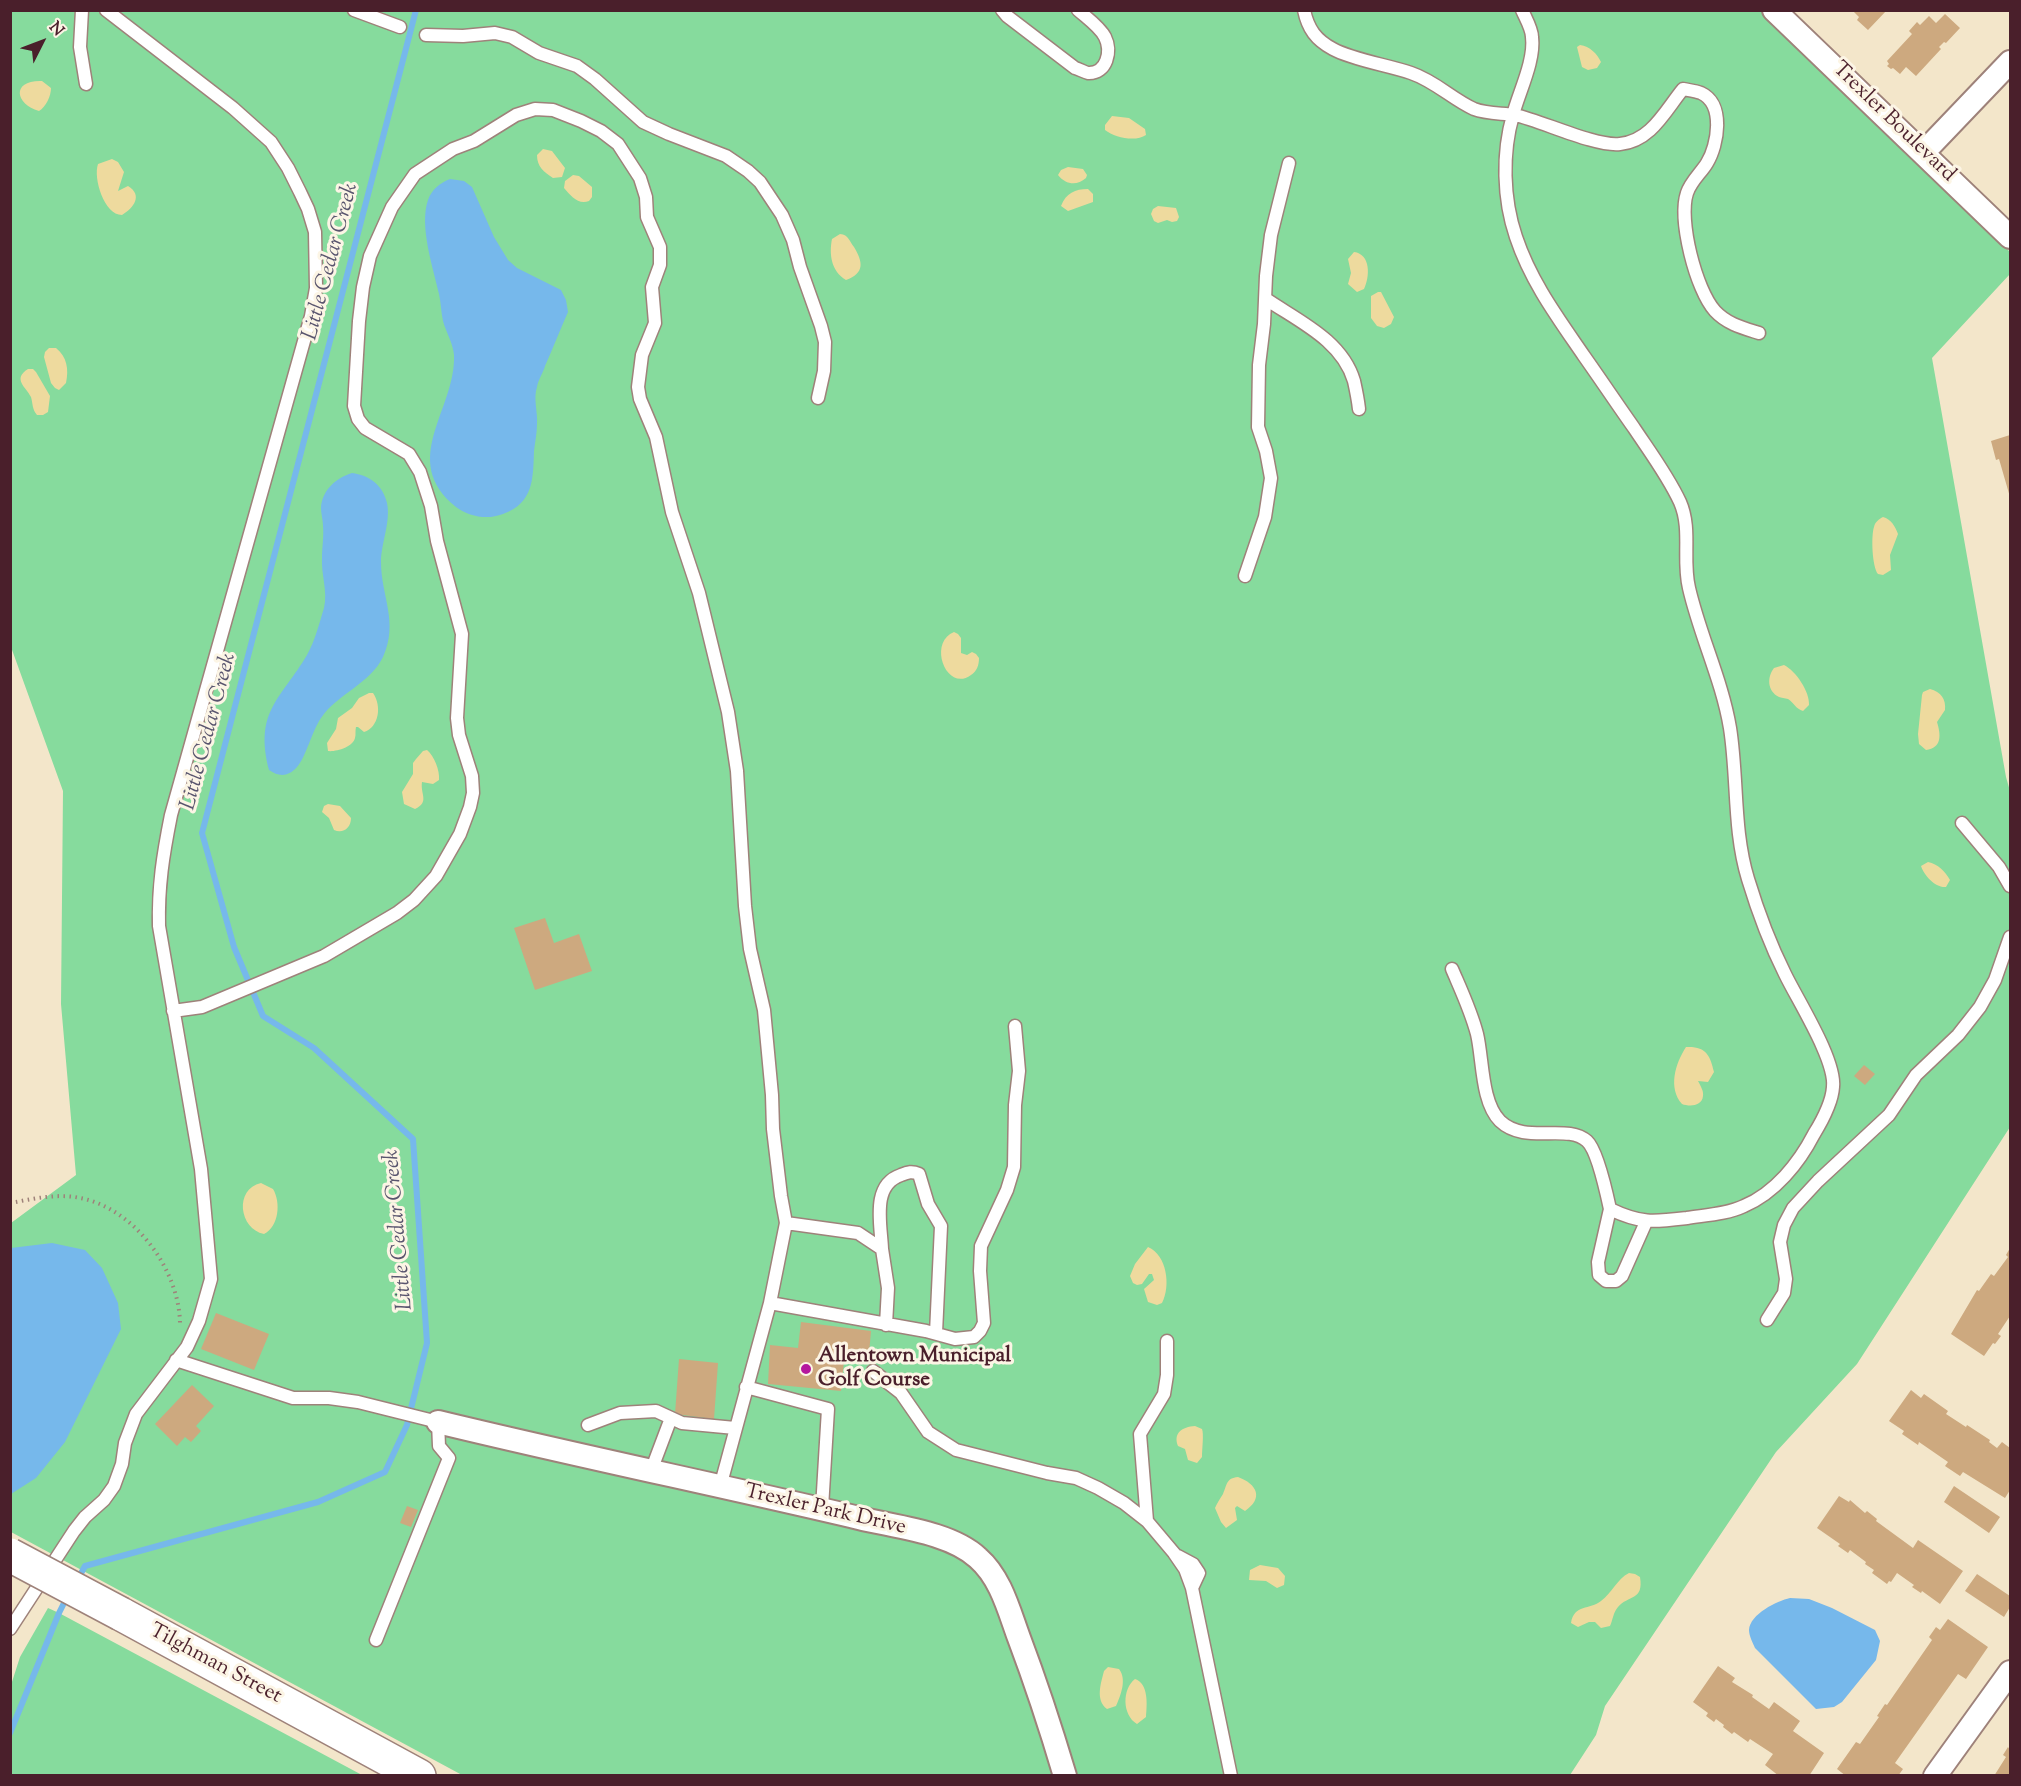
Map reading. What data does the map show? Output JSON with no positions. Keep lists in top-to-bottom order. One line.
{"streets":{"main road":["Tilghman Street"],"street":["Trexler Boulevard","Trexler Park Drive"]},"water":["Little Cedar Creek"],"places":["Allentown Municipal Golf Course"],"north":"top right"}
